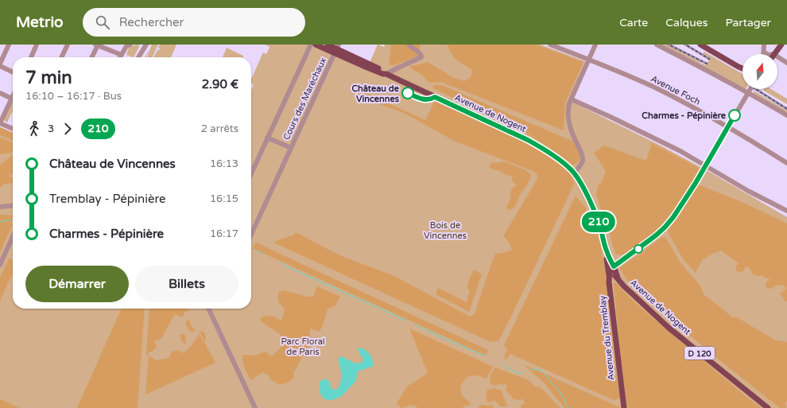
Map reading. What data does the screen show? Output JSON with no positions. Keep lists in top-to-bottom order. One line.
{"streets":{"main road":["Avenue de Nogent","Avenue du Tremblay","D 120"],"street":["Avenue Foch","Cours des Maréchaux"]},"crossings":[["Cours des Maréchaux","Avenue de Nogent"],["Cours des Maréchaux","D 120"],["Avenue de Nogent","Avenue du Tremblay"],["Avenue de Nogent","D 120"]],"parks":["Bois de Vincennes","Parc Floral de Paris"],"places":["Château de Vincennes","Charmes - Pépinière"],"lines":["bus line 210"],"north":"top","page":{"header":"Metrio","search":"Rechercher","nav":["Carte","Calques","Partager"],"on_map":"210","heading":["7 min","16:10 – 16:17 · Bus","2.90 €"],"legs":["3","210","2 arrêts"],"list":[{"name":"Château de Vincennes","value":"16:13"},{"name":"Tremblay - Pépinière","value":"16:15"},{"name":"Charmes - Pépinière","value":"16:17"}],"buttons":["Démarrer","Billets"]}}
